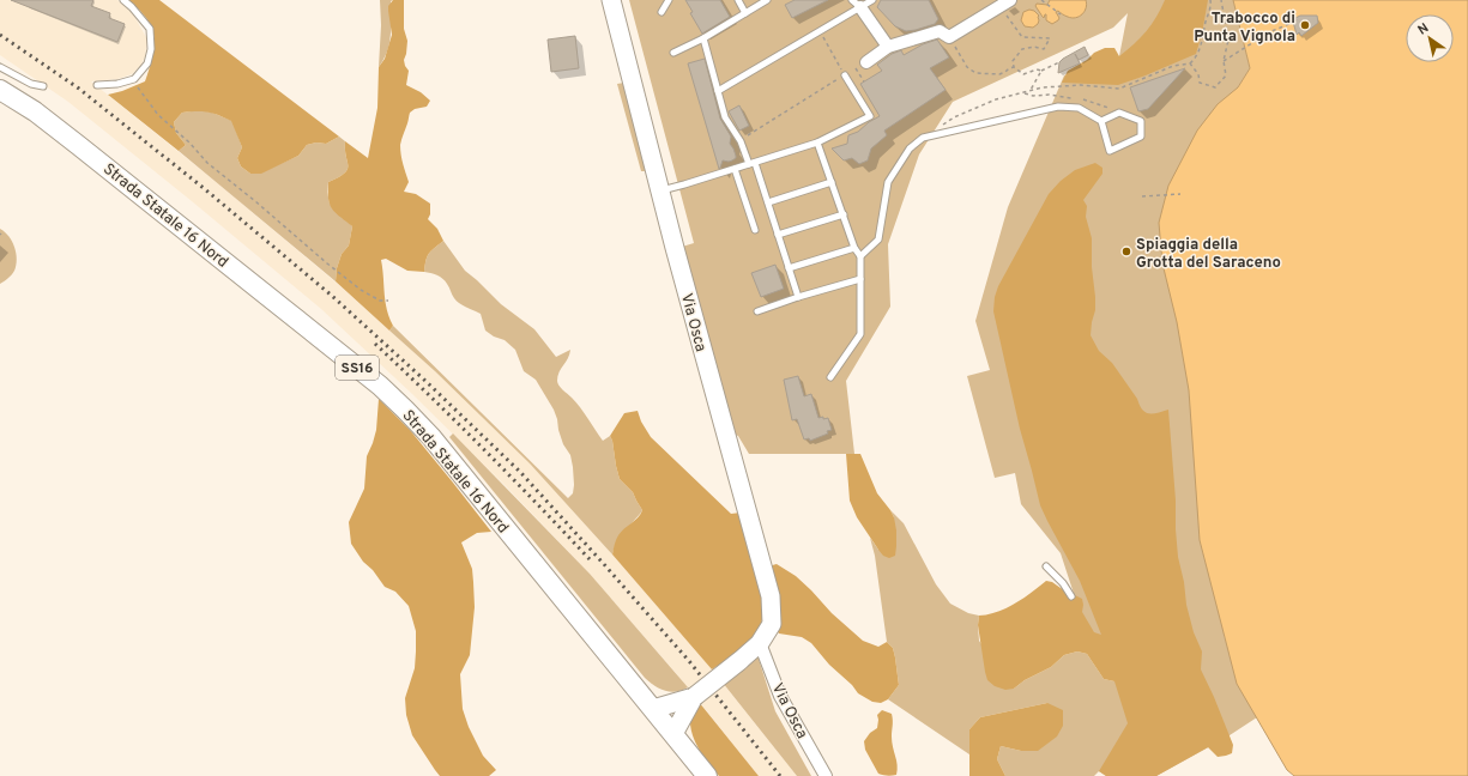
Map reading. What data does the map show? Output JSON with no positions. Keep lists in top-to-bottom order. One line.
{"streets":{"main road":["Strada Statale 16 Nord","SS16"],"street":["Via Osca"]},"places":["Trabocco di Punta Vignola","Spiaggia della Grotta del Saraceno"],"north":"top left"}
